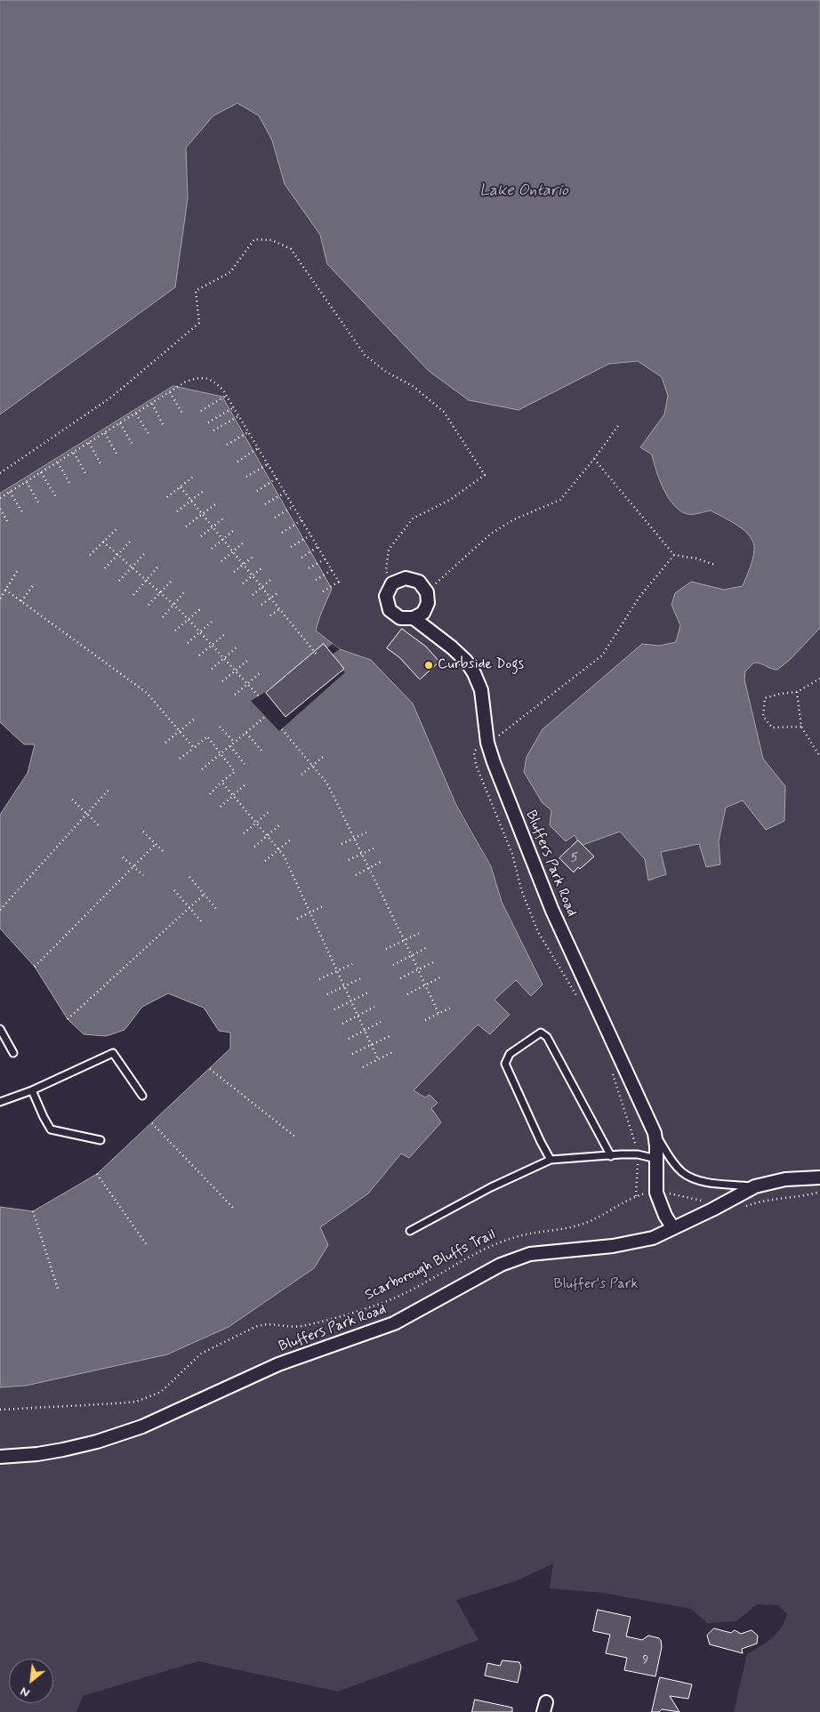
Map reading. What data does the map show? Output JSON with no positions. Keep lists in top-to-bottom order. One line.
{"streets":{"street":["Bluffers Park Road"],"path":["Scarborough Bluffs Trail"]},"water":["Lake Ontario"],"parks":["Bluffer's Park"],"places":["Curbside Dogs"],"house_numbers":["5","9"],"north":"bottom left"}
